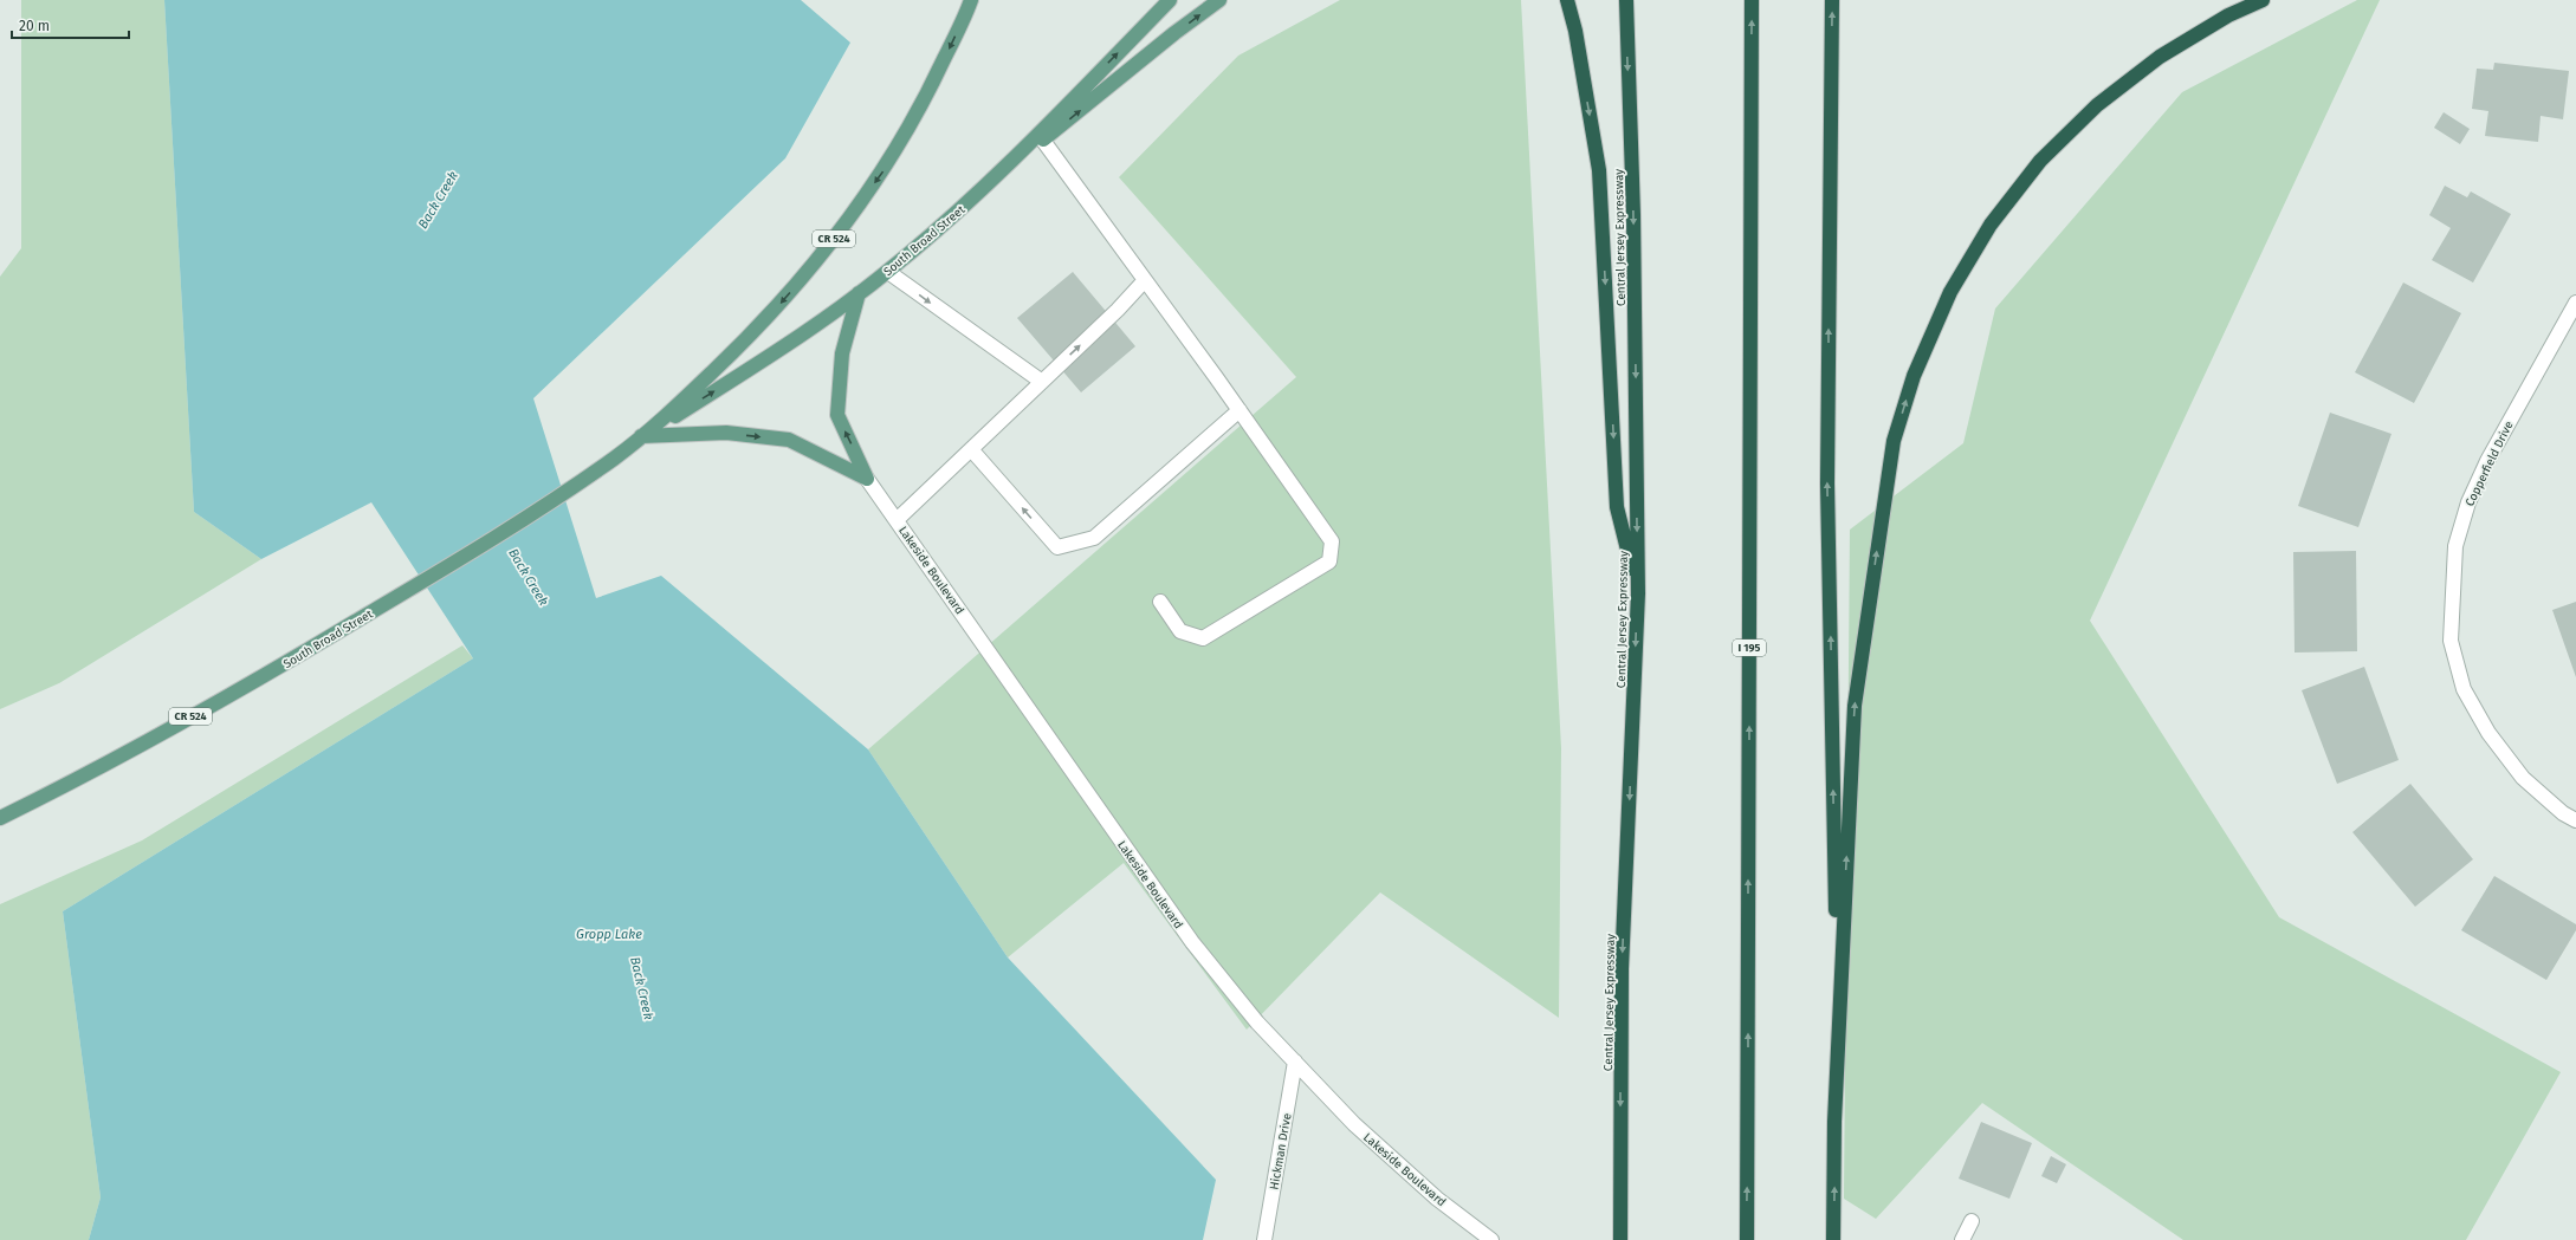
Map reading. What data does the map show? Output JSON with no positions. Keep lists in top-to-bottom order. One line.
{"streets":{"highway":["Central Jersey Expressway","I 195"],"main road":["CR 524","South Broad Street"],"street":["Copperfield Drive","Lakeside Boulevard","Hickman Drive"]},"crossings":[["Lakeside Boulevard","Hickman Drive"]],"water":["Back Creek","Gropp Lake"],"scale_bar":"20 m"}
